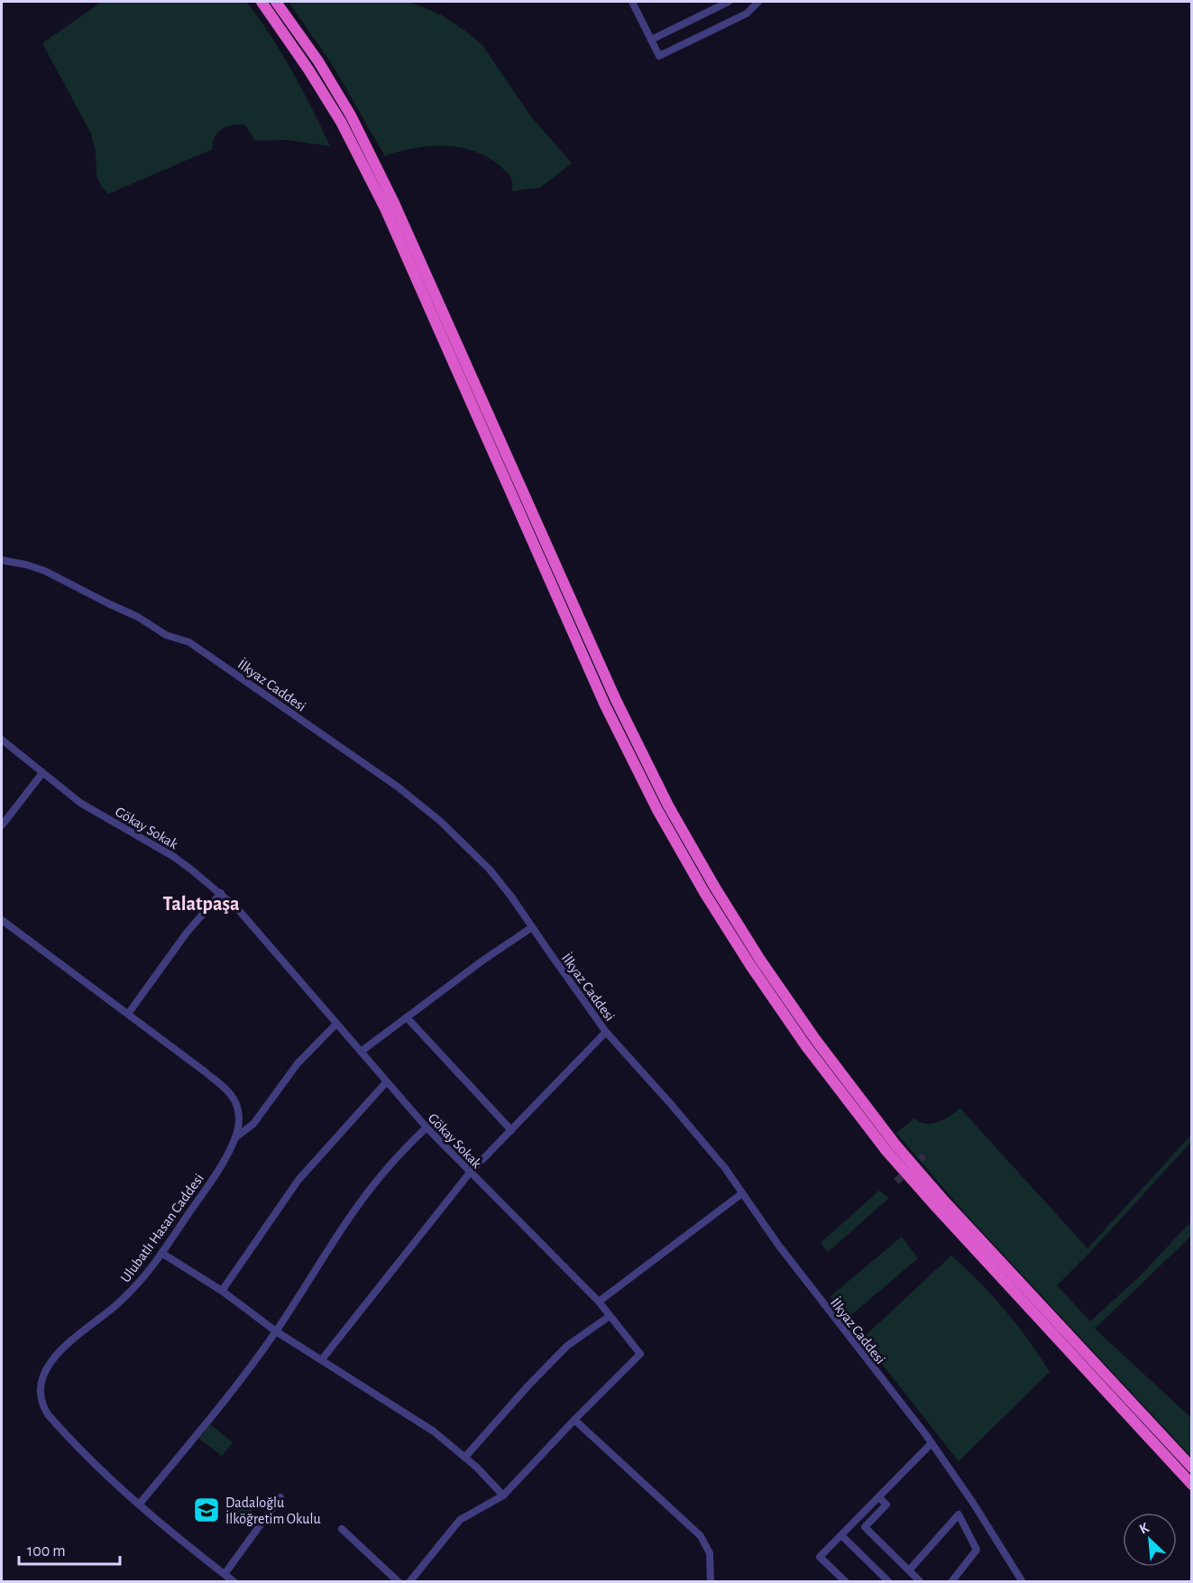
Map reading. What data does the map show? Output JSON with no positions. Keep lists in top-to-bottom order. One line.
{"streets":{"street":["İlkyaz Caddesi","Gökay Sokak","Ulubatlı Hasan Caddesi"]},"districts":["Talatpaşa"],"places":{"school or university":["Dadaloğlu İlköğretim Okulu"]},"scale_bar":"100 m","north":"top left"}
